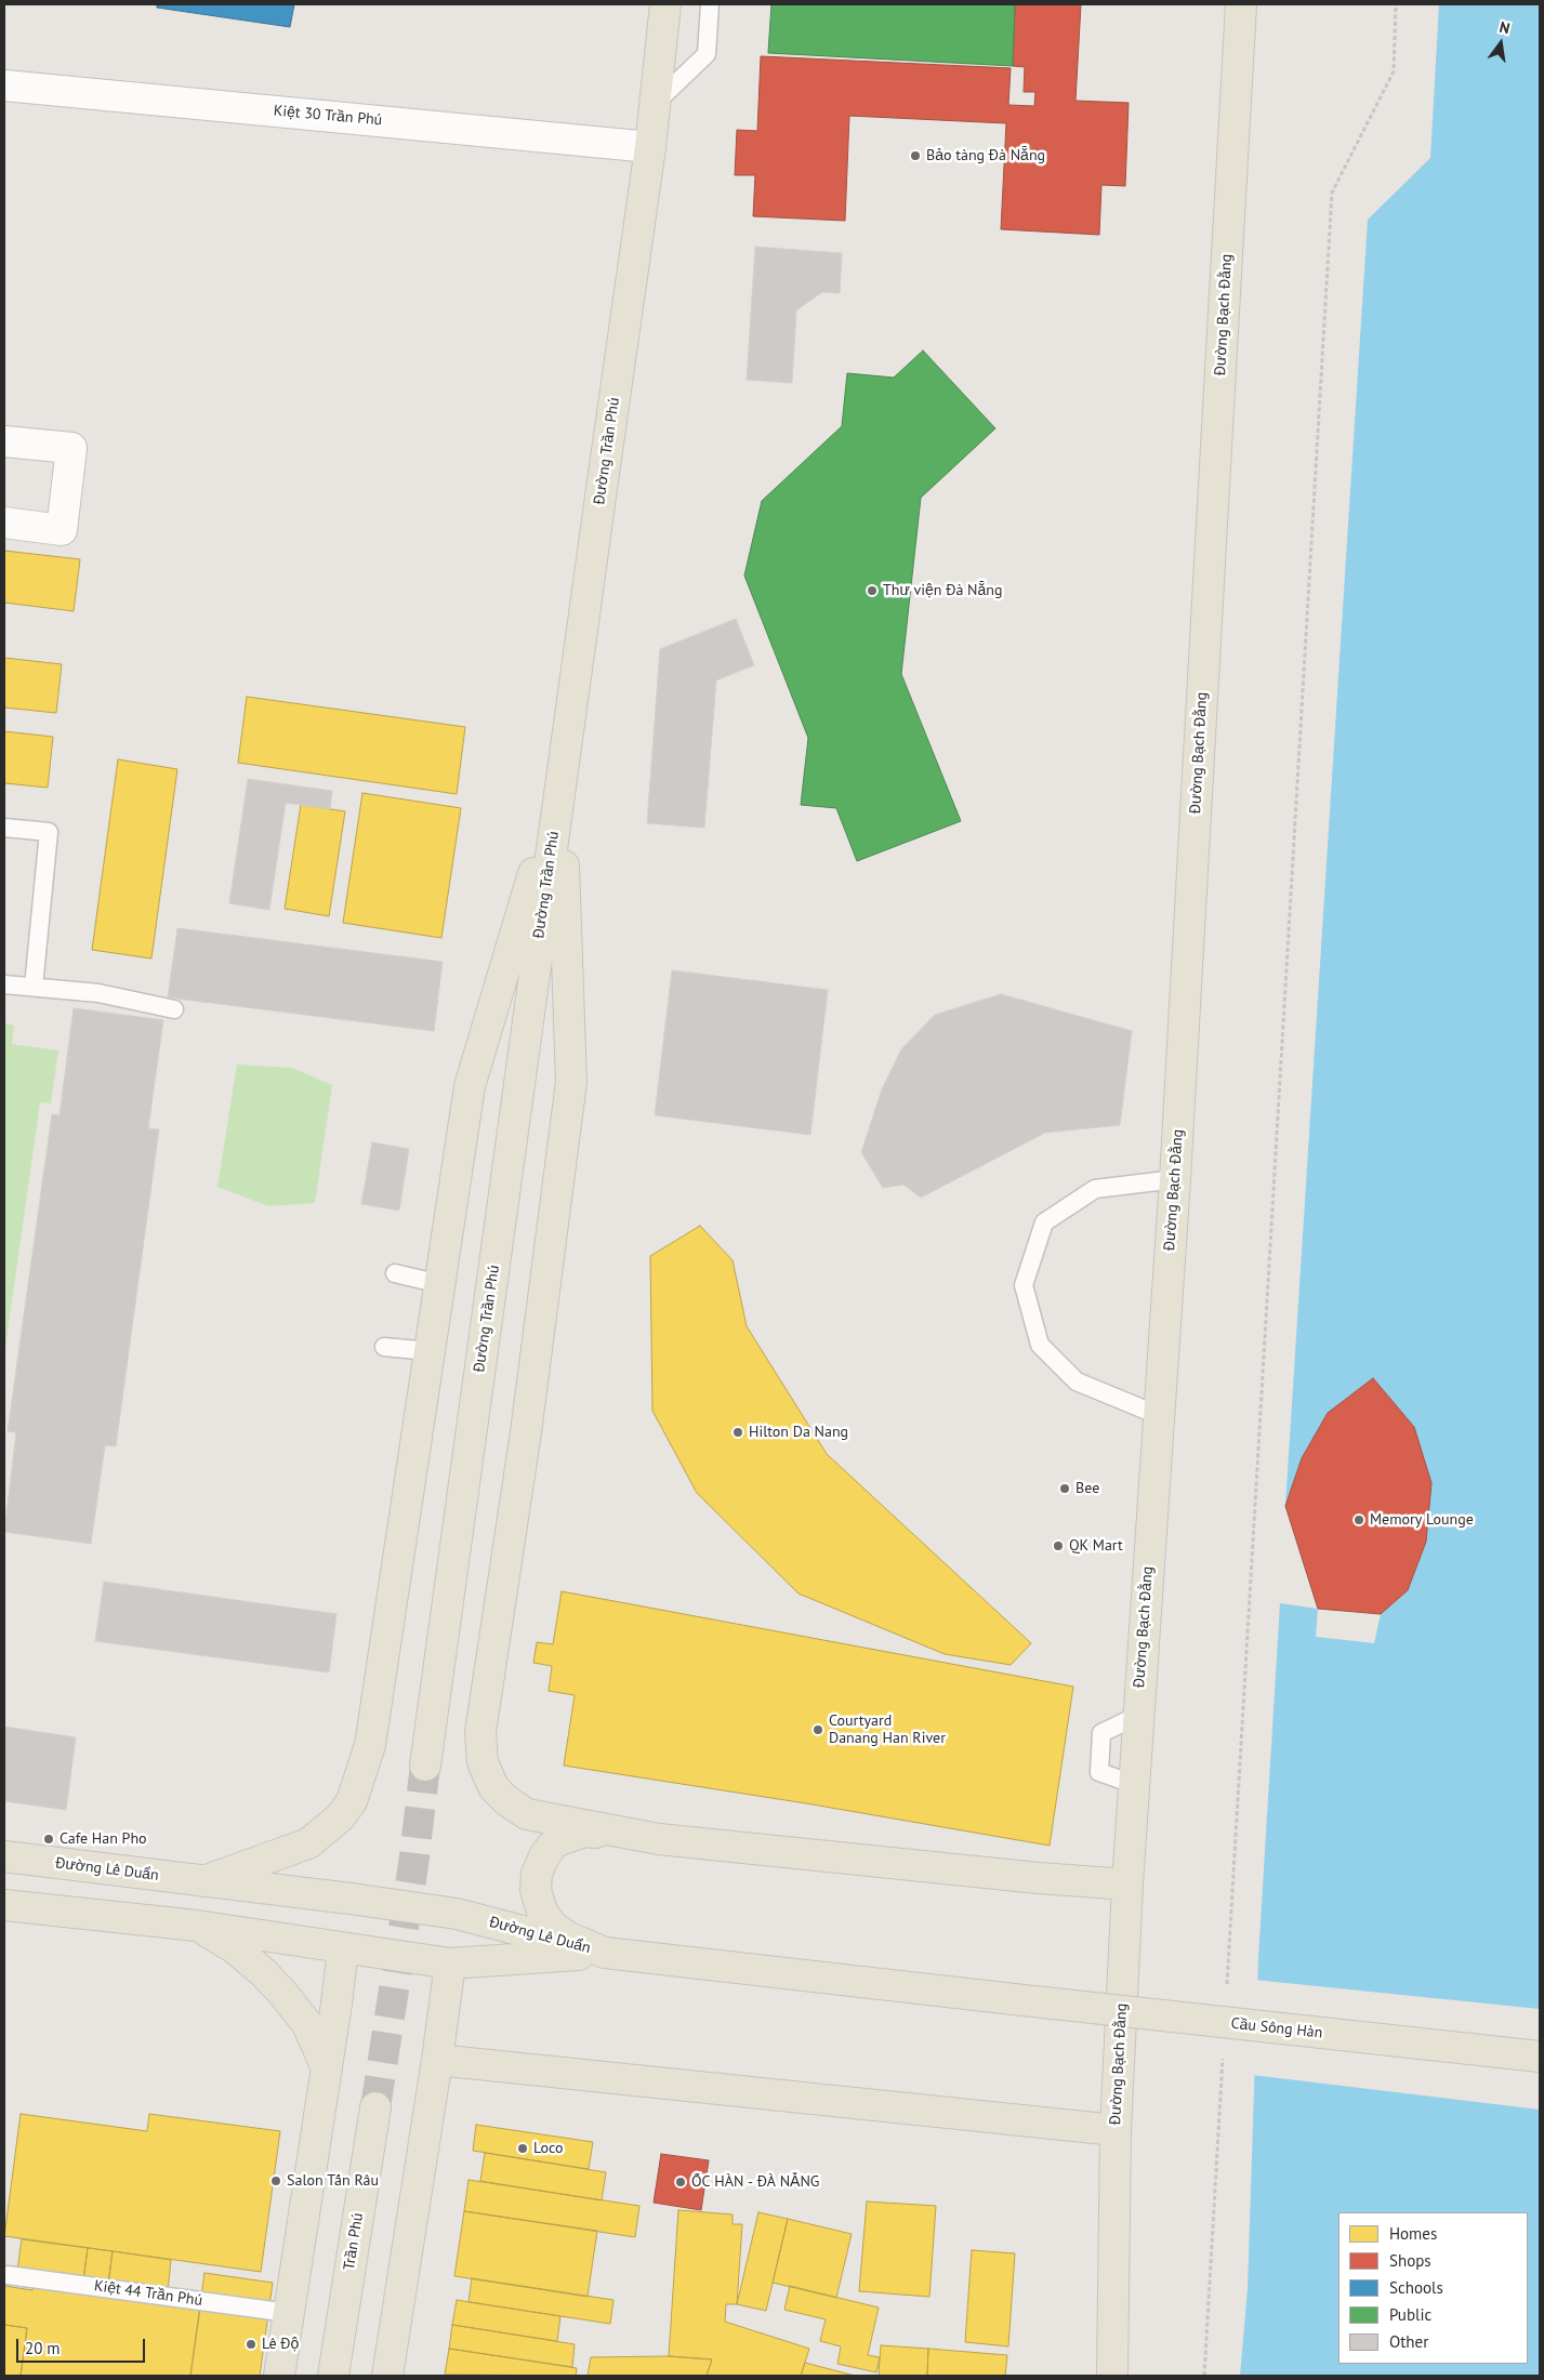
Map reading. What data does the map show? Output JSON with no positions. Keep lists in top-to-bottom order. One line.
{"streets":{"main road":["Đường Bạch Đằng","Đường Trần Phú","Đường Lê Duẩn","Cầu Sông Hàn","Trần Phú"],"street":["Kiệt 30 Trần Phú"],"lane":["Kiệt 44 Trần Phú"]},"crossings":[["Kiệt 30 Trần Phú","Đường Trần Phú"],["Đường Lê Duẩn","Cầu Sông Hàn"]],"places":["Bảo tàng Đà Nẵng","Thư viện Đà Nẵng","Hilton Da Nang","Bee","Memory Lounge","QK Mart","Courtyard Danang Han River","Cafe Han Pho","Loco","Salon Tấn Râu","ỐC HÀN - ĐÀ NẴNG","Lê Độ"],"legend":["Homes","Shops","Schools","Public","Other"],"scale_bar":"20 m","north":"top"}
